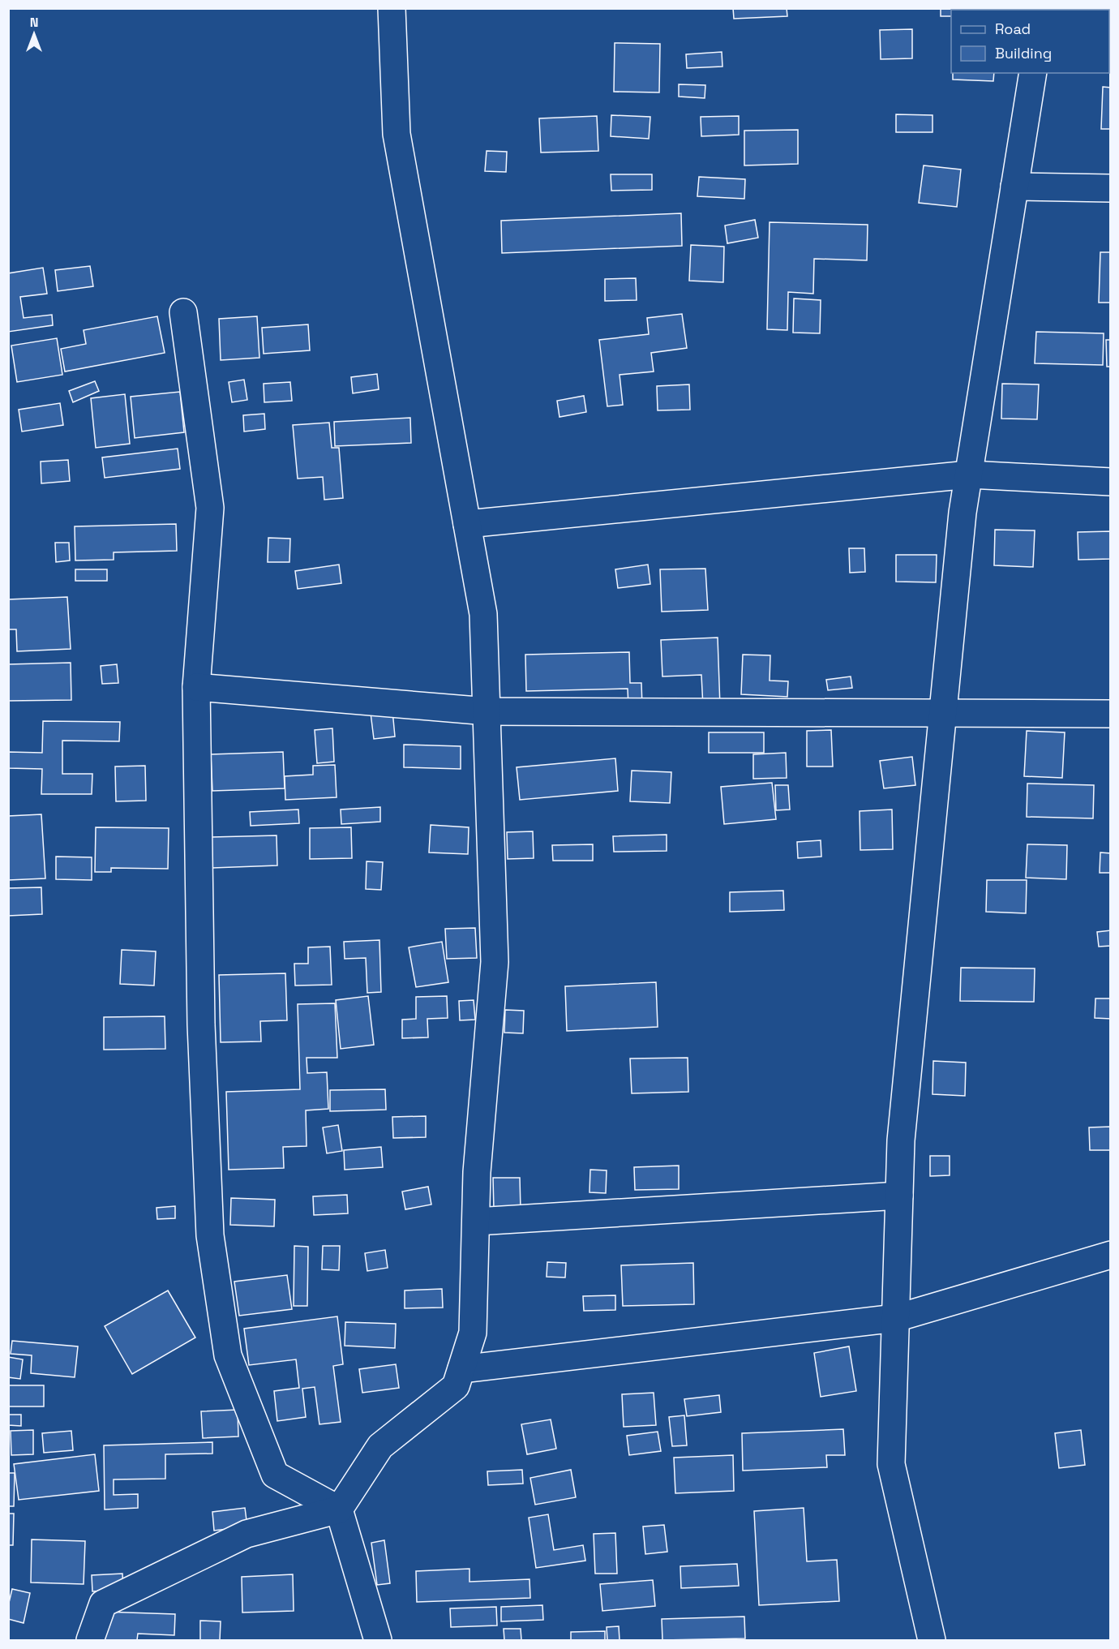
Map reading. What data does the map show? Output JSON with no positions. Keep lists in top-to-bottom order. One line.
{"legend":["Road","Building"],"north":"top"}
